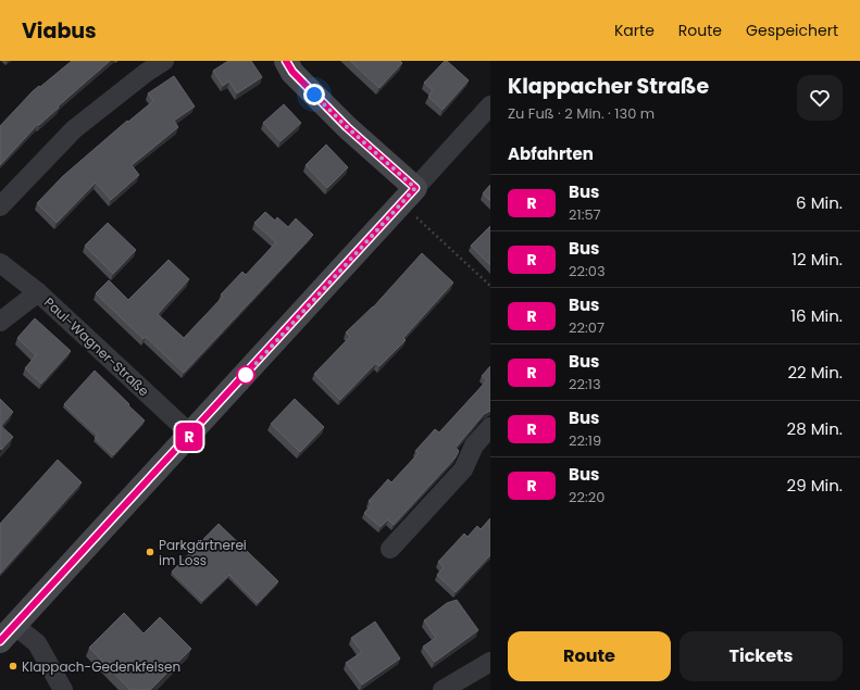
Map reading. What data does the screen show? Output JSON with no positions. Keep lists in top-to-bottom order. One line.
{"streets":{"street":["Paul-Wagner-Straße"]},"places":["Parkgärtnerei im Loss","Klappach-Gedenkfelsen"],"lines":["bus line R"],"page":{"header":"Viabus","nav":["Karte","Route","Gespeichert"],"on_map":"R","heading":[["Klappacher Straße","Zu Fuß · 2 Min. · 130 m"],"Abfahrten"],"list":[{"mark":"R","name":"Bus","note":"21:57","value":"6 Min."},{"mark":"R","name":"Bus","note":"22:03","value":"12 Min."},{"mark":"R","name":"Bus","note":"22:07","value":"16 Min."},{"mark":"R","name":"Bus","note":"22:13","value":"22 Min."},{"mark":"R","name":"Bus","note":"22:19","value":"28 Min."},{"mark":"R","name":"Bus","note":"22:20","value":"29 Min."}],"buttons":["Route","Tickets"]}}
